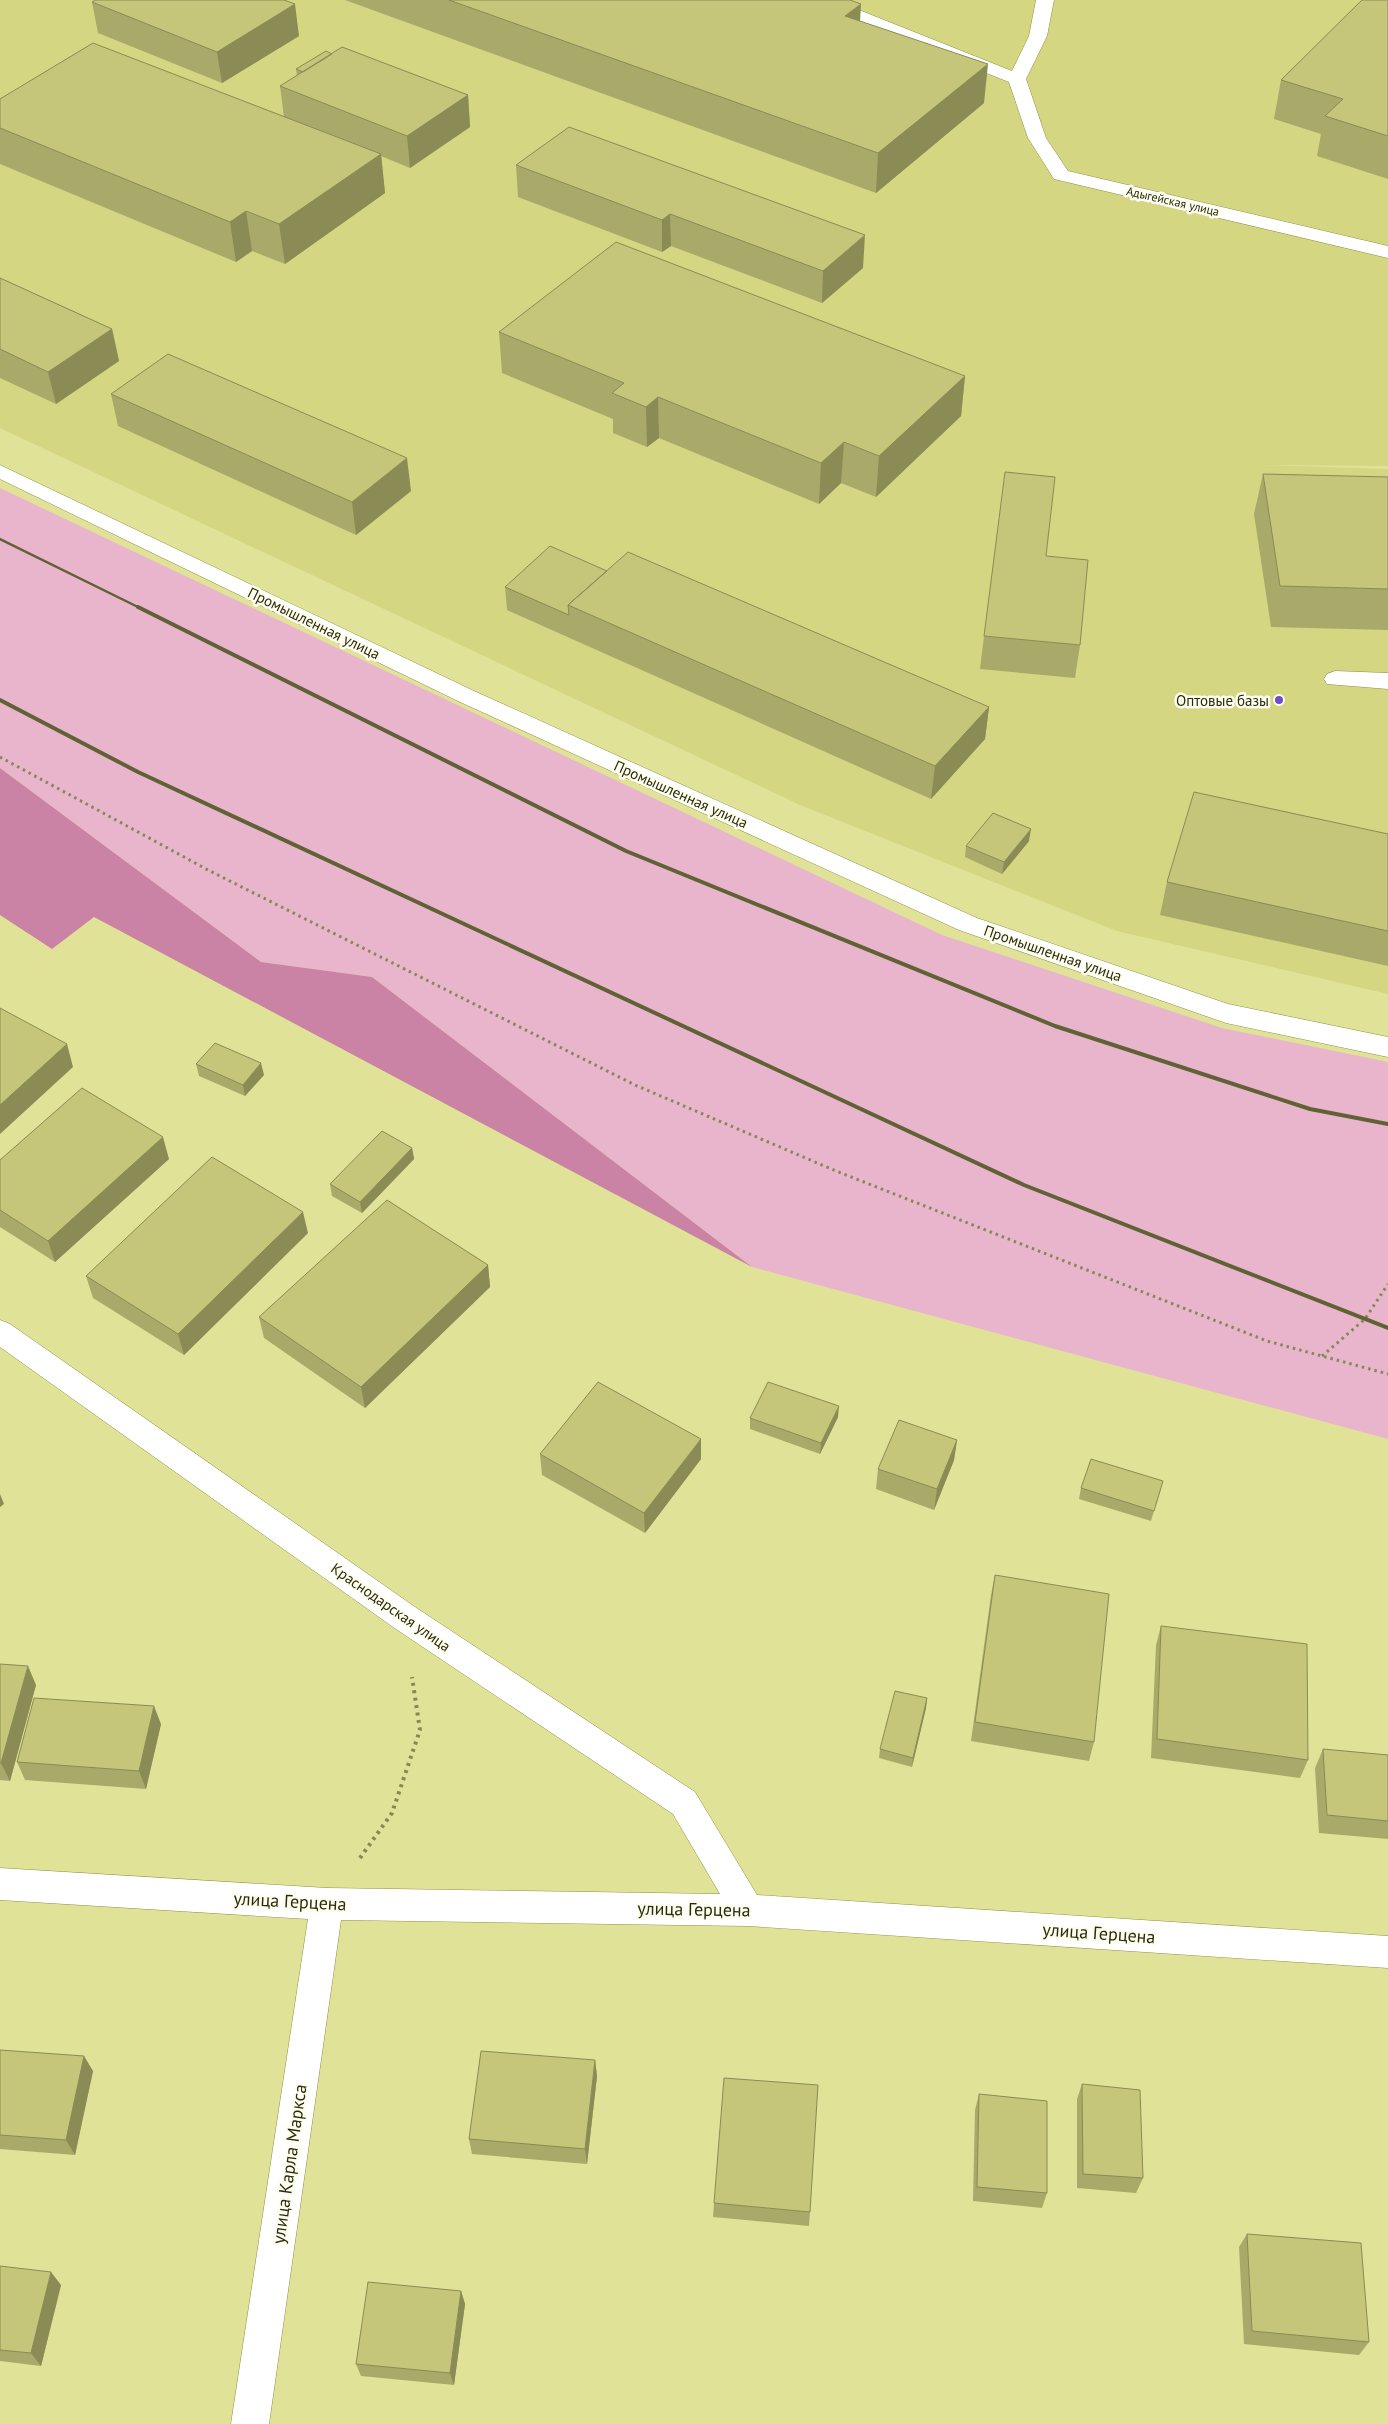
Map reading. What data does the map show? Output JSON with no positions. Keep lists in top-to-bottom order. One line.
{"streets":{"street":["Адыгейская улица","Промышленная улица","Краснодарская улица","улица Герцена","улица Карла Маркса"]},"crossings":[["Краснодарская улица","улица Герцена"],["улица Герцена","улица Карла Маркса"]],"places":["Оптовые базы"]}
